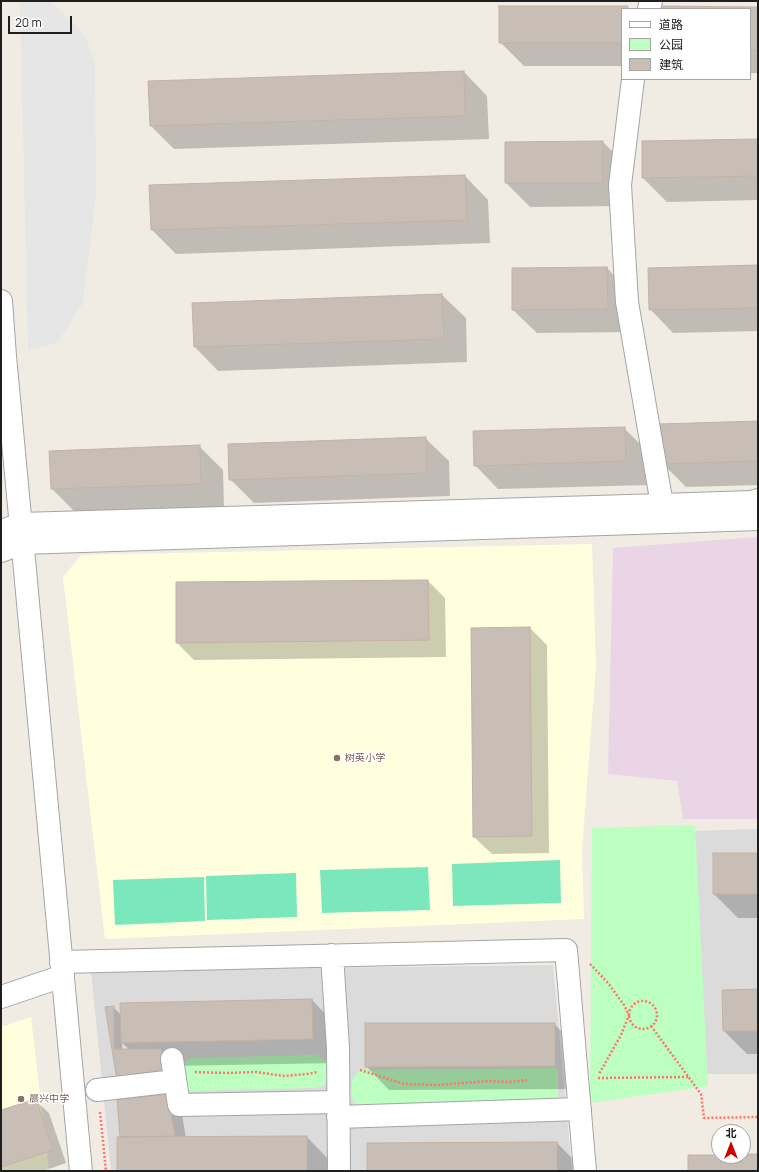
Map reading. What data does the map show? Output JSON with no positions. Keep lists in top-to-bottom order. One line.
{"places":["树英小学","晨兴中学"],"legend":["道路","公园","建筑"],"scale_bar":"20 m","north":"top"}
